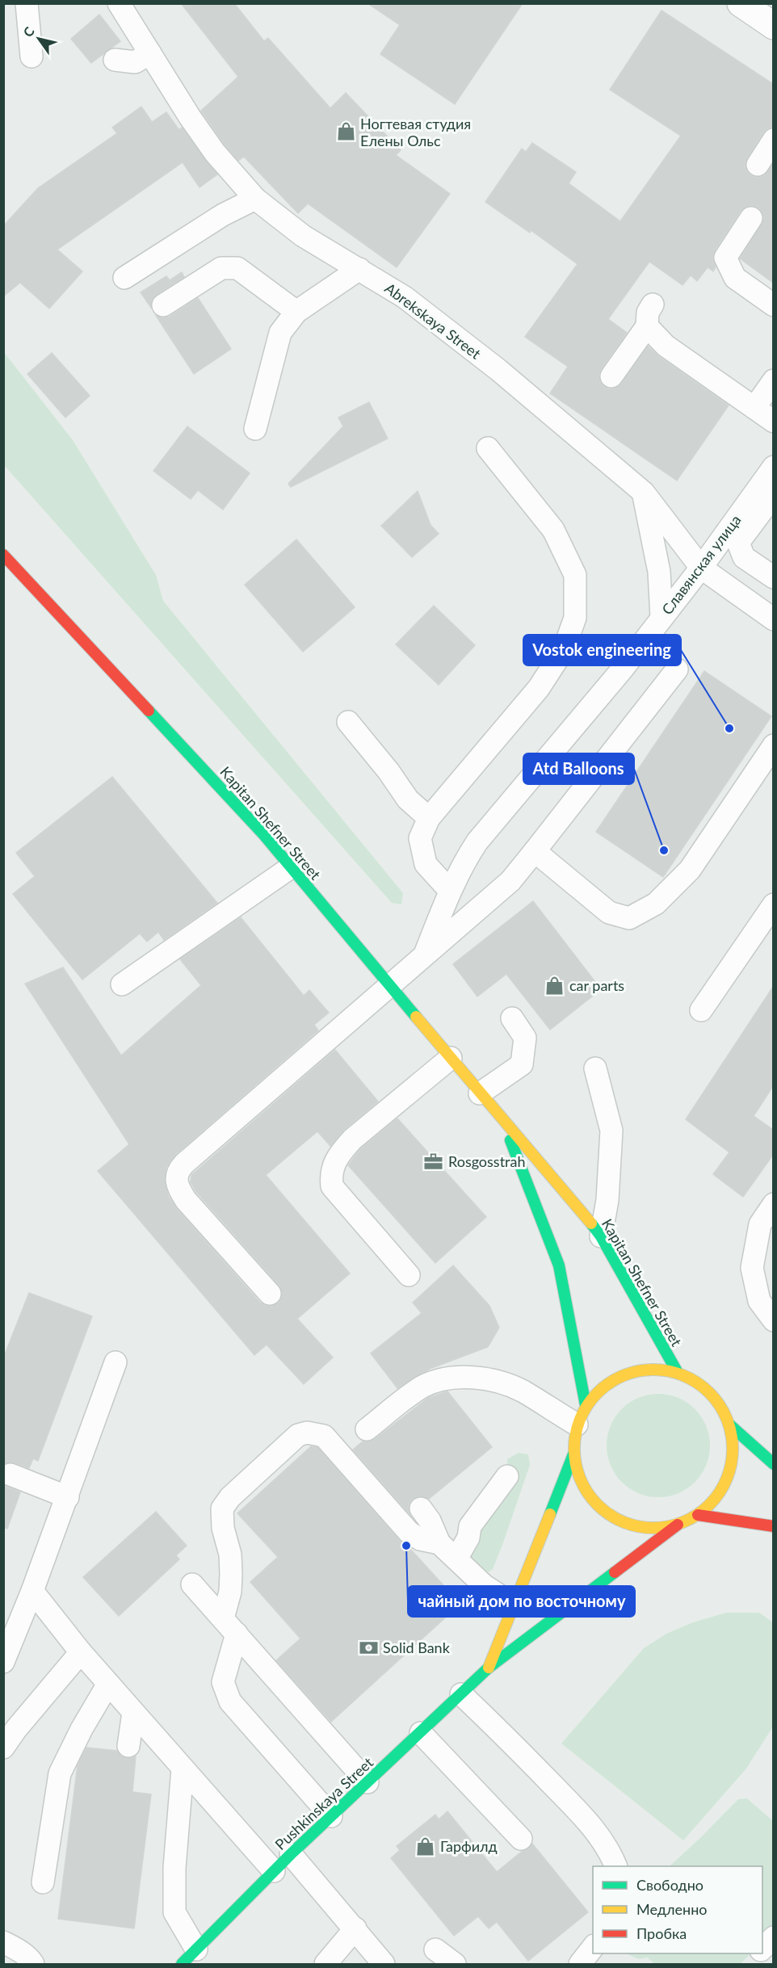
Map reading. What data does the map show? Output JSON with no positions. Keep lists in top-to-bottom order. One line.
{"streets":{"main road":["Kapitan Shefner Street","Pushkinskaya Street"],"lane":["Abrekskaya Street","Славянская улица"]},"crossings":[["Abrekskaya Street","Славянская улица"],["Славянская улица","Kapitan Shefner Street"],["Kapitan Shefner Street","Pushkinskaya Street"]],"places":{"shop":["Ногтевая студия Елены Ольс","car parts","Гарфилд"],"other":["Vostok engineering","Atd Balloons","чайный дом по восточному"],"office":["Rosgosstrah"],"bank":["Solid Bank"]},"legend":["Свободно","Медленно","Пробка"],"north":"top left"}
